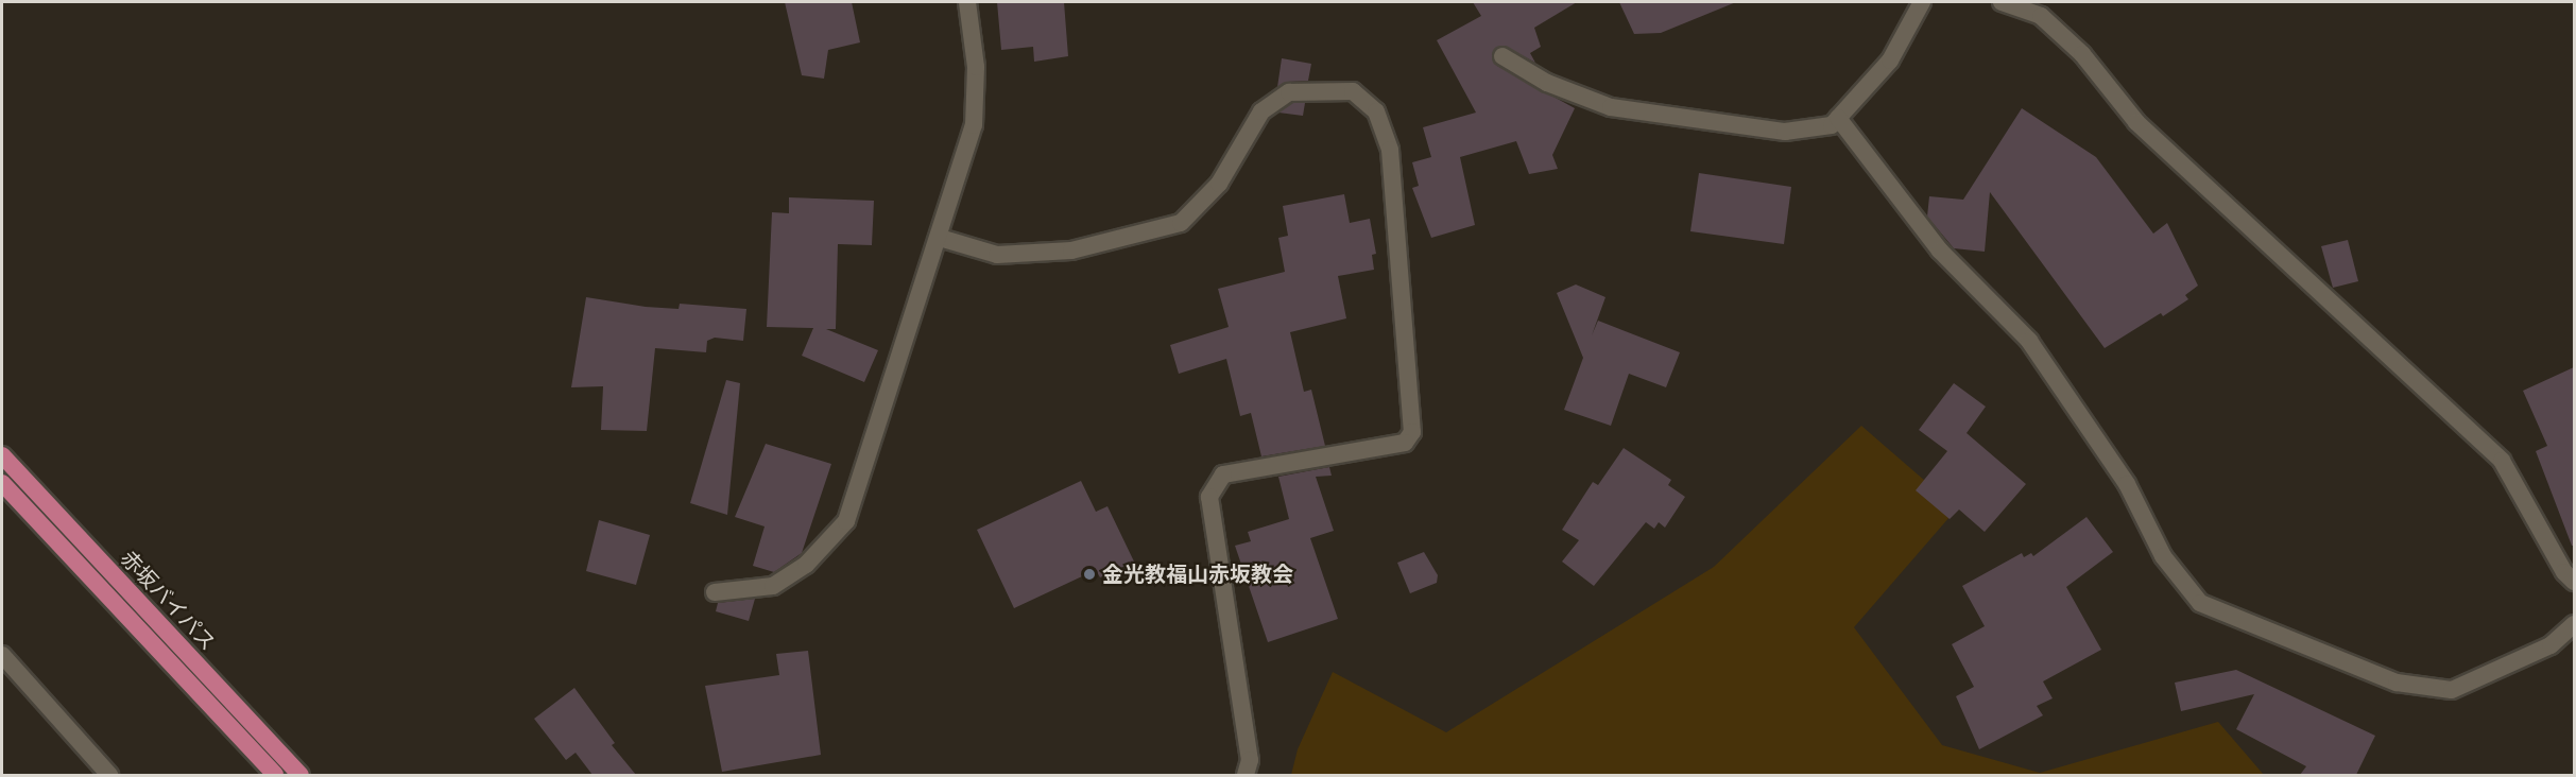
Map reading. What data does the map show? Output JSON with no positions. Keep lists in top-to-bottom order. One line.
{"streets":{"highway":["赤坂バイパス"]},"places":["金光教福山赤坂教会"]}
